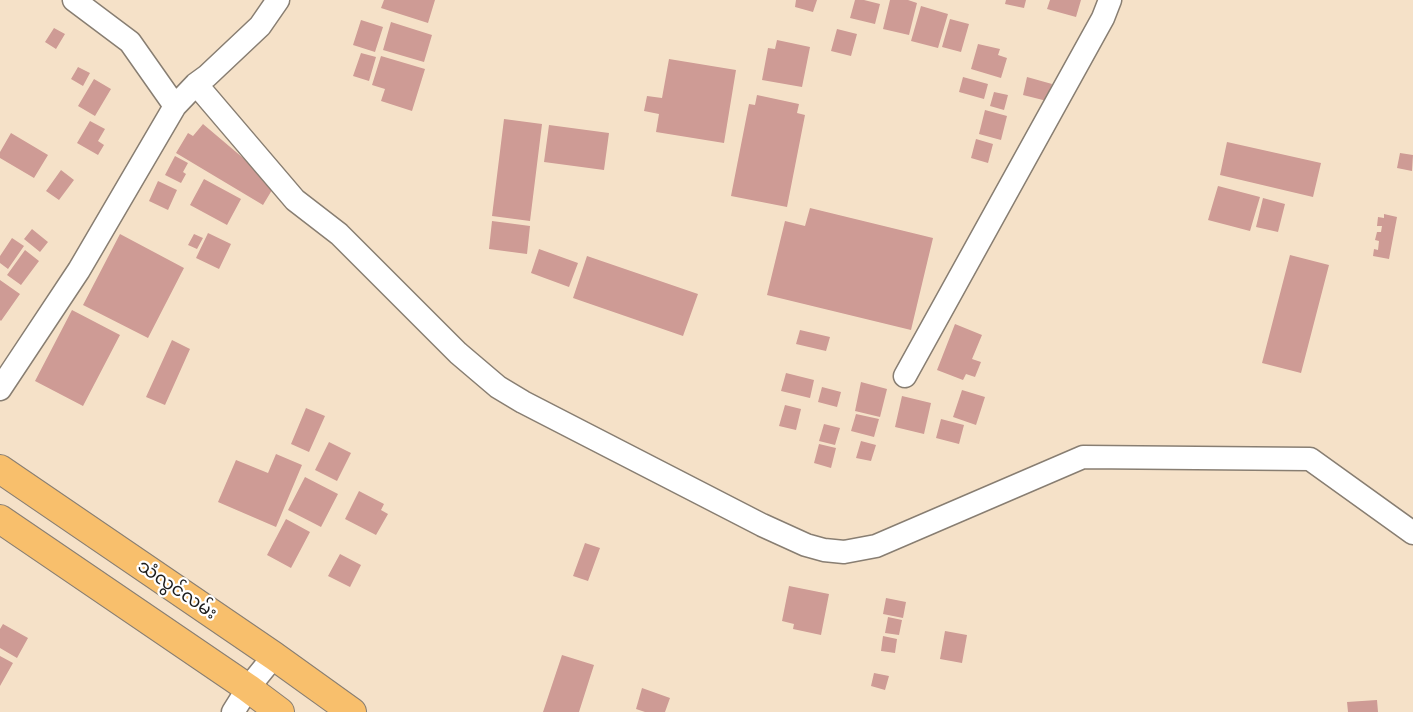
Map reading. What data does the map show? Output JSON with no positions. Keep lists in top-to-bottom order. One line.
{"streets":{"main road":["သံလွင်လမ်း"]}}
